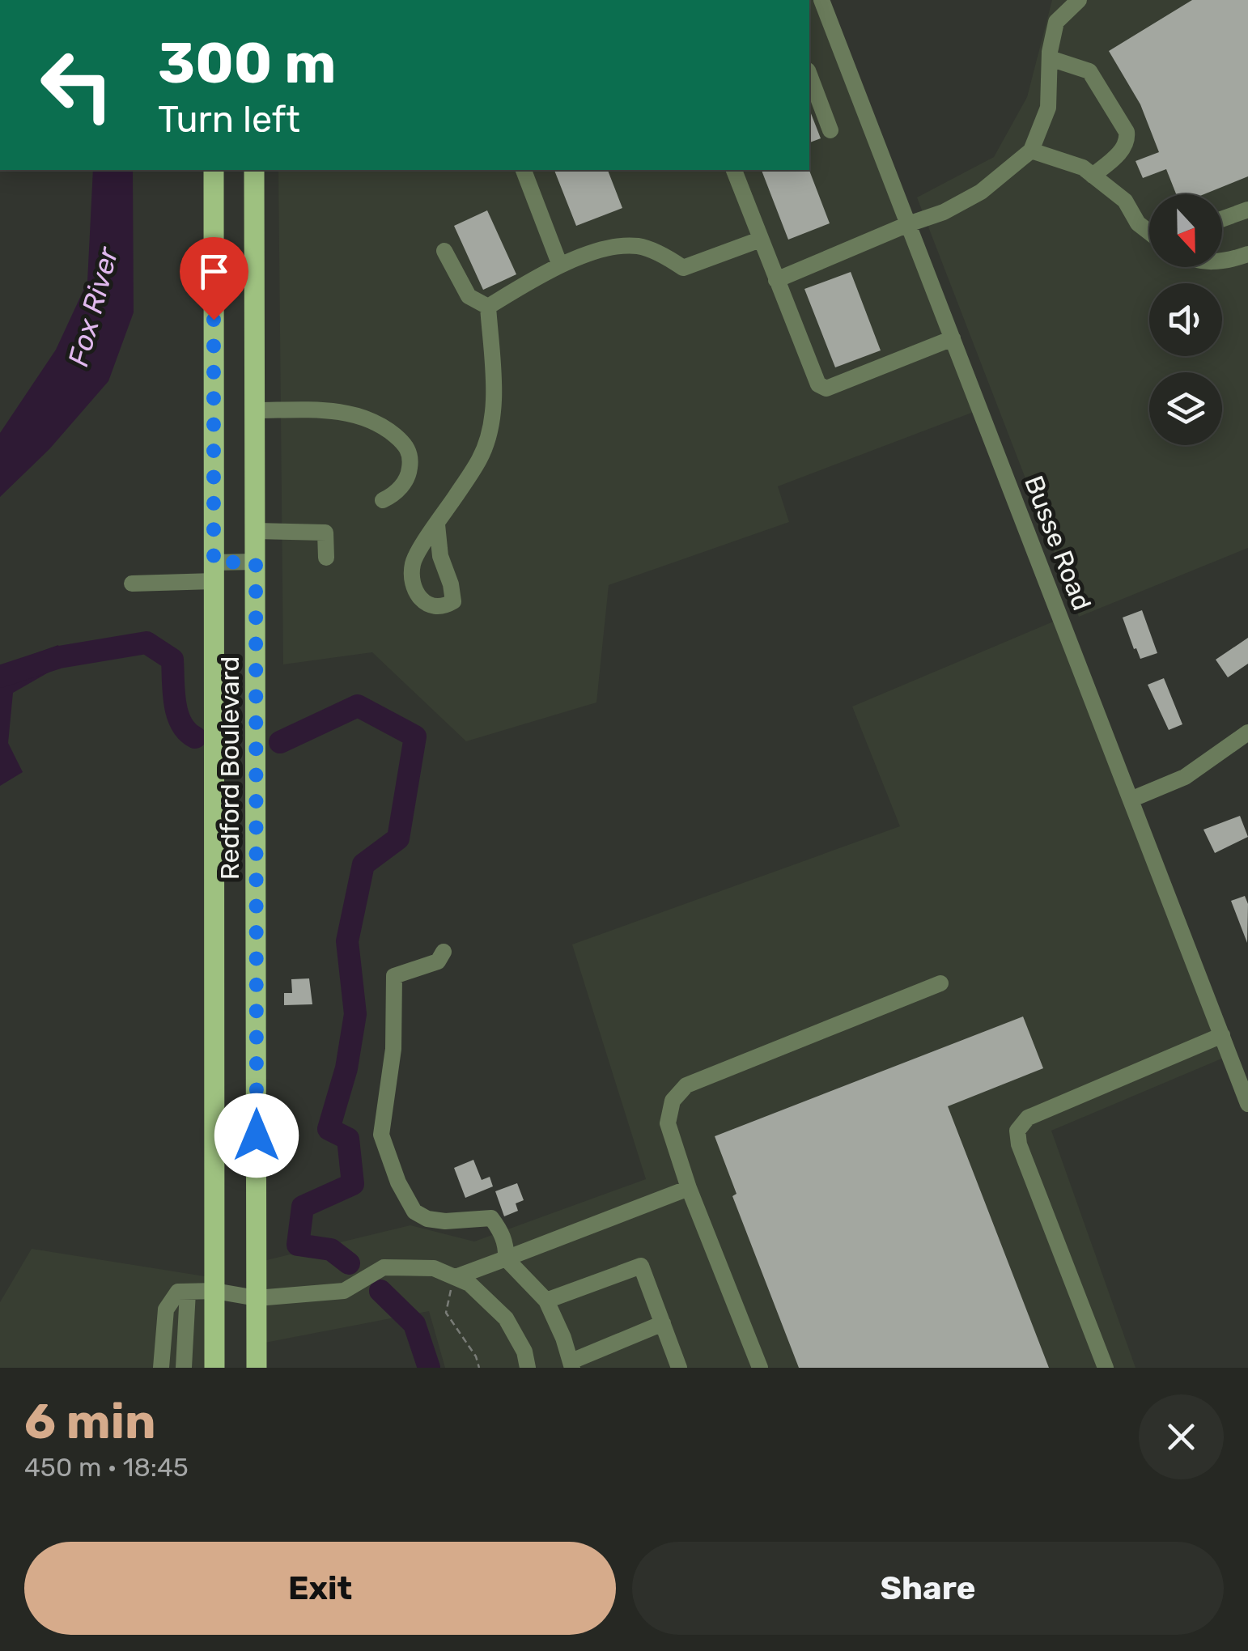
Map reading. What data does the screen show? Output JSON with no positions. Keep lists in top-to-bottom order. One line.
{"streets":{"main road":["Redford Boulevard"],"street":["Busse Road"]},"water":["Fox River"],"north":"bottom","page":{"turn":["300 m","Turn left"],"heading":["6 min","450 m · 18:45"],"buttons":["Exit","Share"]}}
